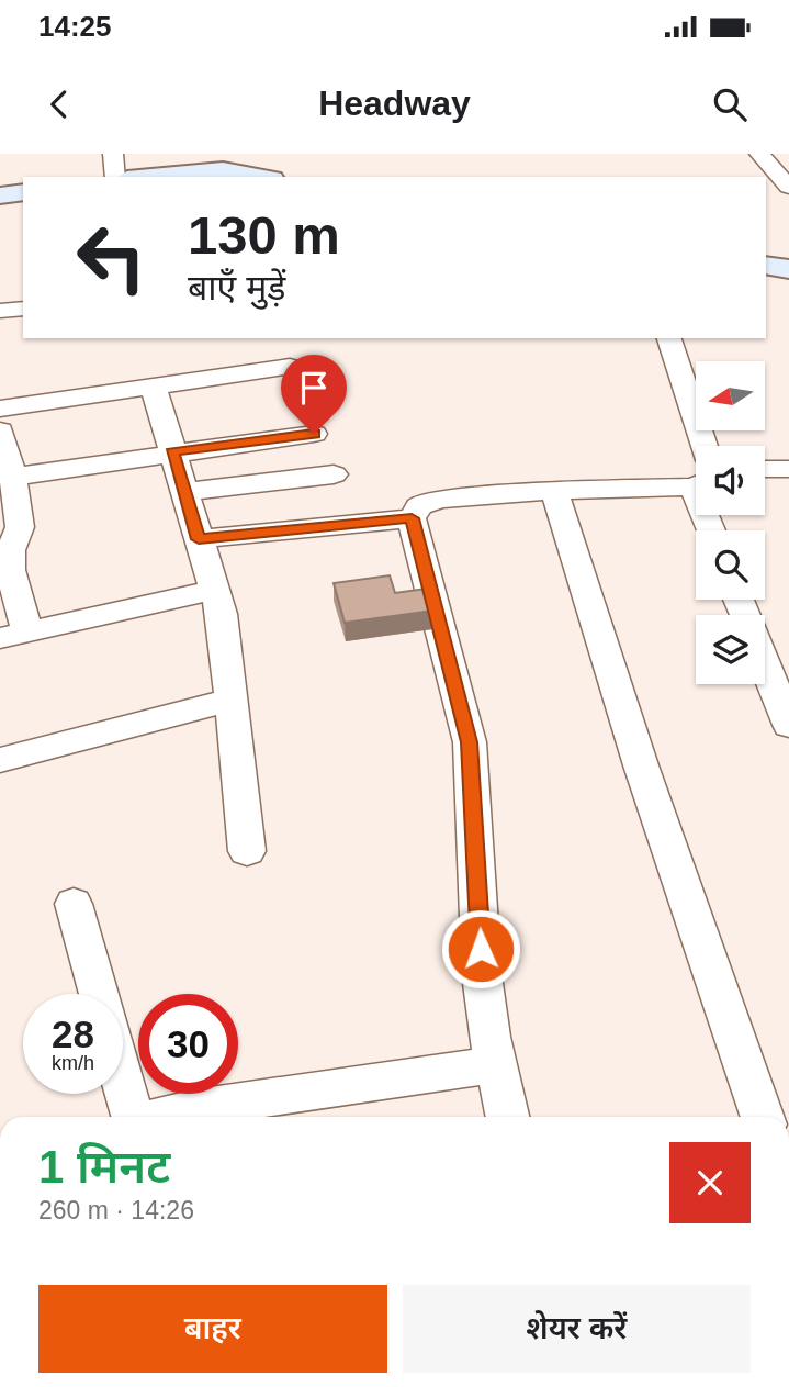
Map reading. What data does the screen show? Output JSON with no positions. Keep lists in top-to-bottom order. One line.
{"north":"left","page":{"status":"14:25","header":"Headway","turn":["130 m","बाएँ मुड़ें"],"speed":"28 km/h","limit":"30","heading":["1 मिनट","260 m · 14:26"],"buttons":["बाहर","शेयर करें"]}}
